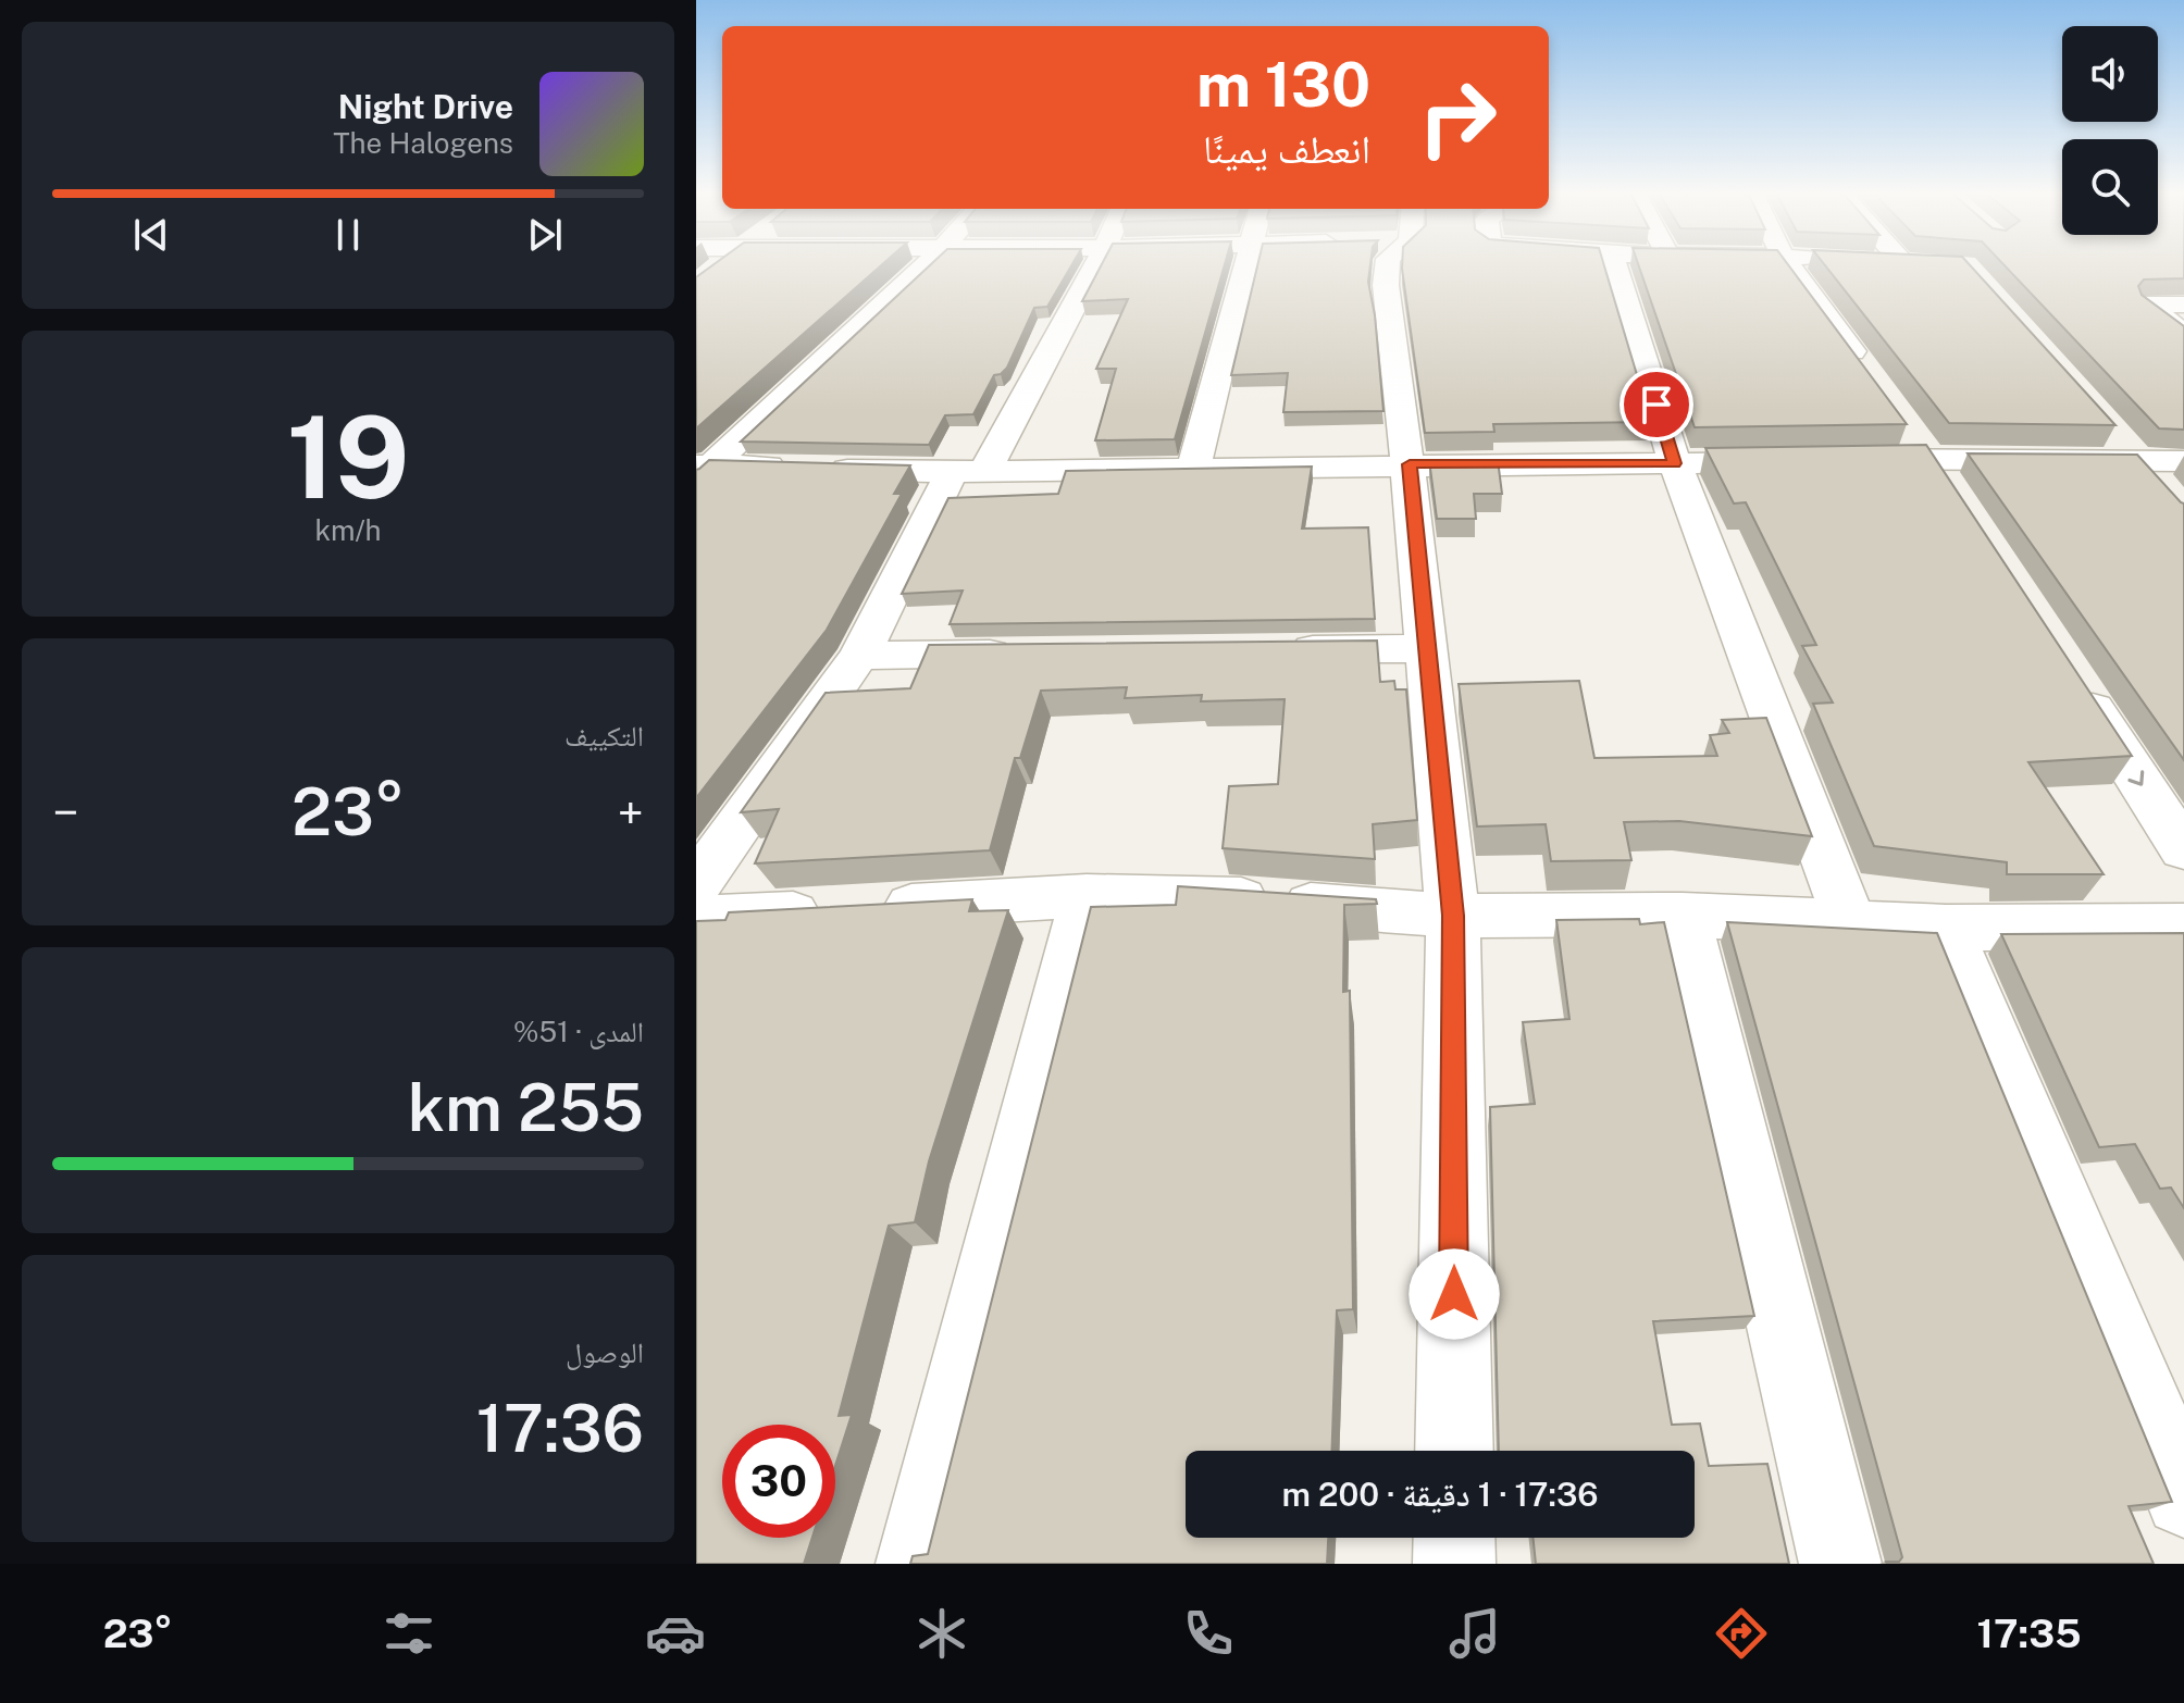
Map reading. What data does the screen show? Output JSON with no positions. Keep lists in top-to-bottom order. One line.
{"page":{"turn":["130 m","انعطف يمينًا"],"song":["Night Drive","The Halogens"],"tile":[["19","km/h"],"التكييف",["المدى · 51%","255 km"],["الوصول","17:36"]],"heat":["−","23°","+"],"limit":"30","trip":"17:36 · 1 دقيقة · 200 m","tabs":["17:35","23°"]}}
